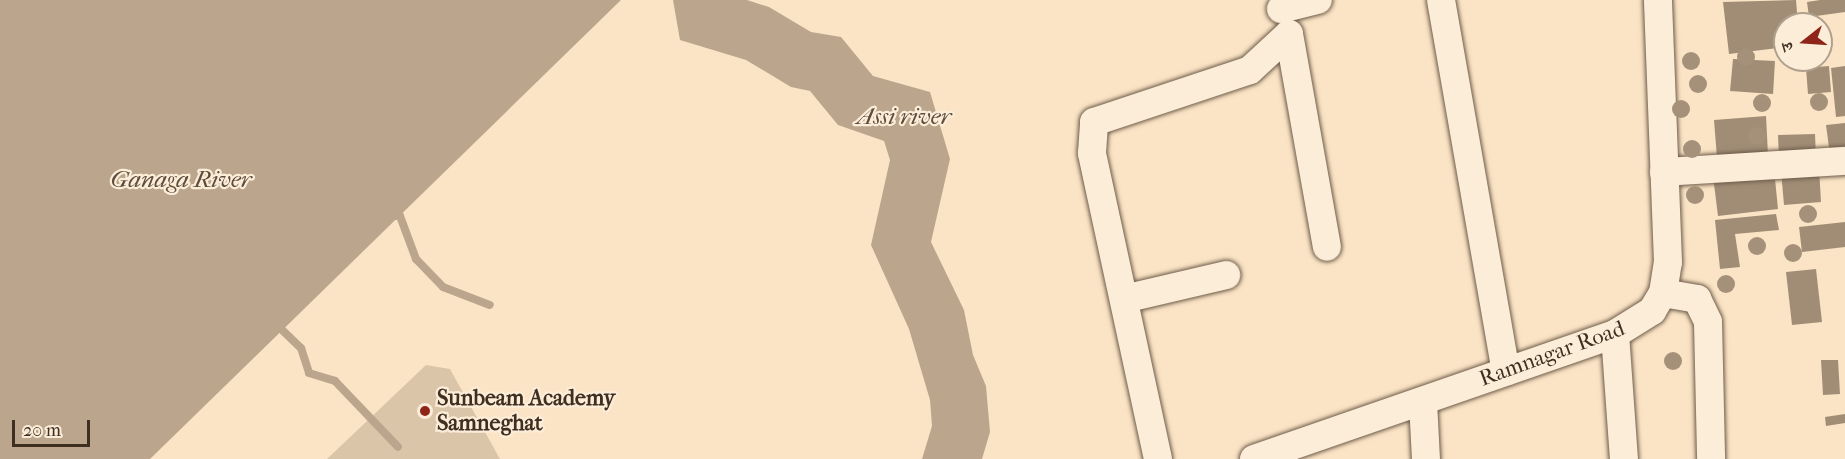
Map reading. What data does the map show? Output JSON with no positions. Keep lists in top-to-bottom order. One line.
{"streets":{"street":["Ramnagar Road"]},"water":["Assi river","Ganaga River"],"places":["Sunbeam Academy Samneghat"],"scale_bar":"20 m","north":"left"}
